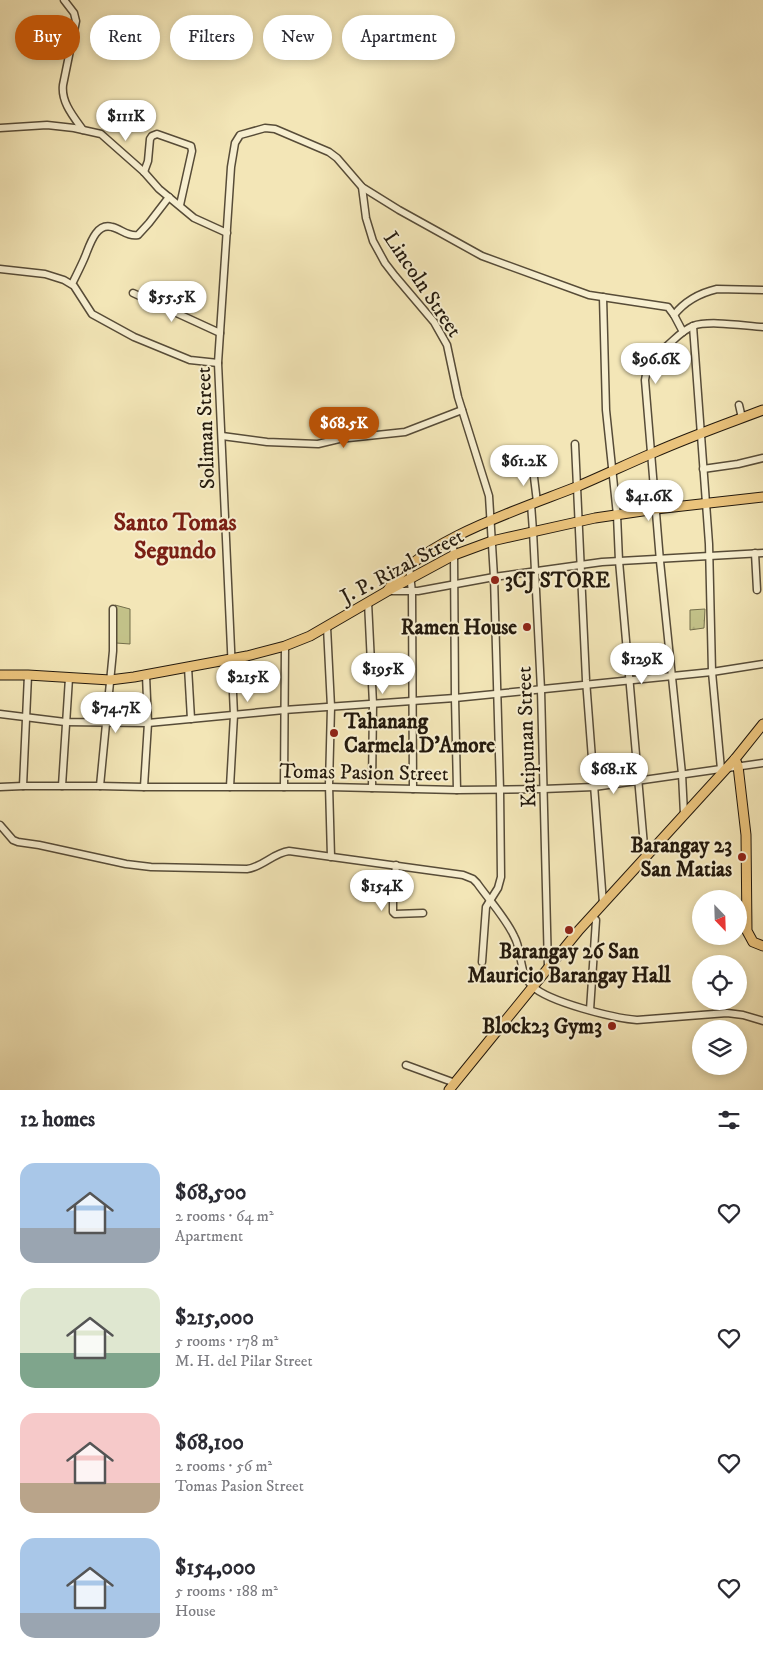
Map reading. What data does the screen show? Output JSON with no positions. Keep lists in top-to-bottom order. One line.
{"streets":{"main road":["J. P. Rizal Street"],"street":["Lincoln Street","Soliman Street","Katipunan Street","Tomas Pasion Street"]},"crossings":[["Lincoln Street","Soliman Street"],["Lincoln Street","J. P. Rizal Street"],["Lincoln Street","Tomas Pasion Street"],["Soliman Street","J. P. Rizal Street"],["Soliman Street","Tomas Pasion Street"],["J. P. Rizal Street","Katipunan Street"],["Katipunan Street","Tomas Pasion Street"]],"districts":["Santo Tomas Segundo"],"places":["3CJ STORE","Ramen House","Tahanang Carmela D'Amore","Barangay 23 San Matias","Barangay 26 San Mauricio Barangay Hall","Block23 Gym3"],"north":"bottom right","page":{"chip":["Buy","Rent","Filters","New","Apartment"],"price":["$111K","$55.5K","$96.6K","$68.5K","$61.2K","$41.6K","$129K","$195K","$215K","$74.7K","$68.1K","$154K"],"heading":"12 homes","list":[{"name":"$68,500","note":"2 rooms · 64 m² · Apartment"},{"name":"$215,000","note":"5 rooms · 178 m² · M. H. del Pilar Street"},{"name":"$68,100","note":"2 rooms · 56 m² · Tomas Pasion Street"},{"name":"$154,000","note":"5 rooms · 188 m² · House"}]}}
